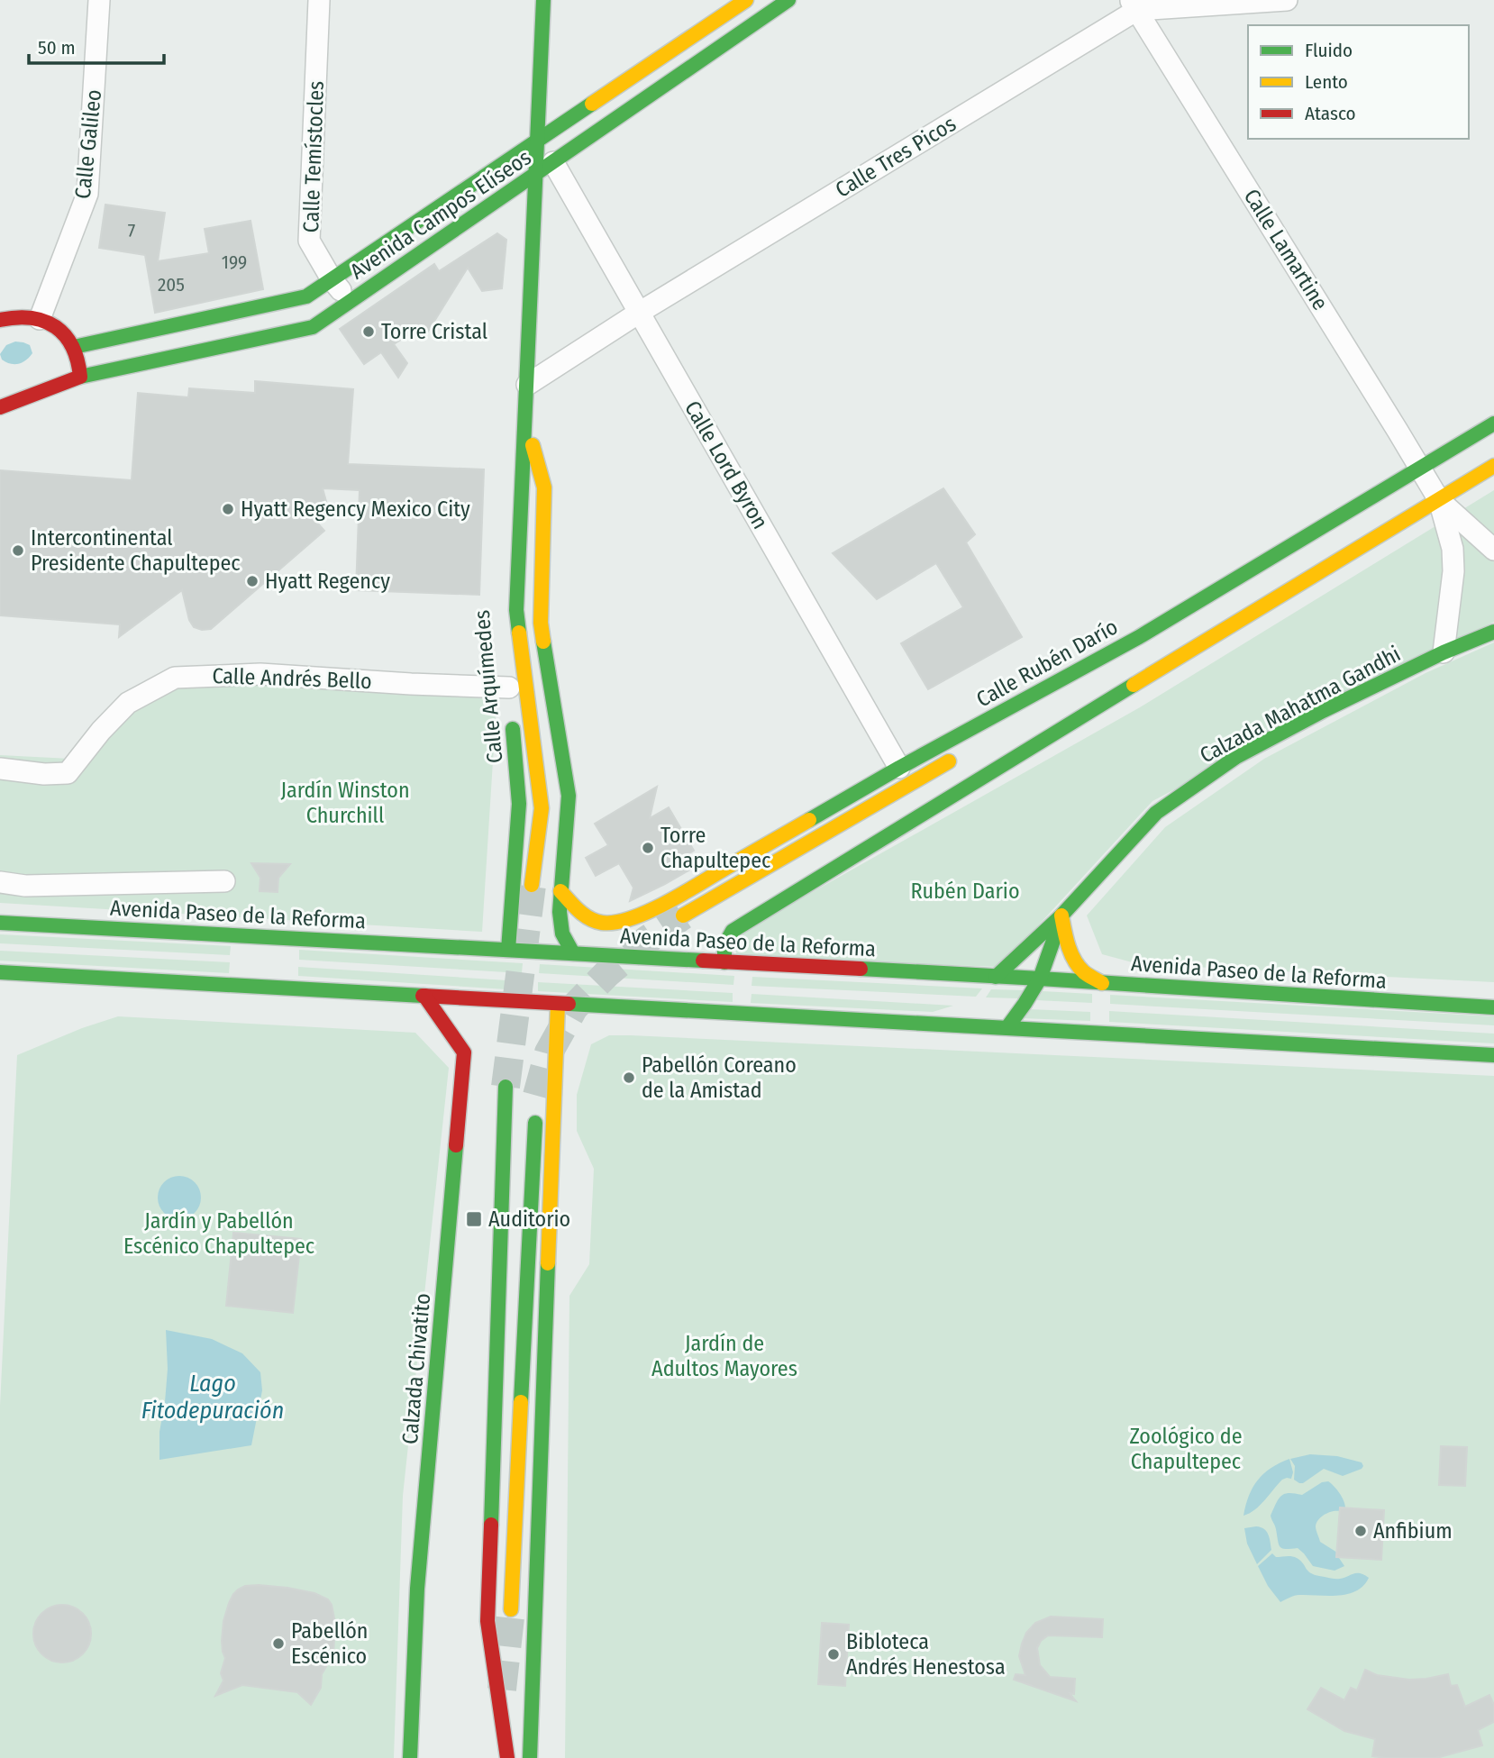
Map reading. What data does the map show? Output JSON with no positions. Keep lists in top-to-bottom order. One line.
{"streets":{"main road":["Avenida Campos Elíseos","Calle Rubén Darío","Calle Arquímedes","Calzada Mahatma Gandhi","Avenida Paseo de la Reforma","Calzada Chivatito"],"street":["Calle Galileo","Calle Temístocles","Calle Tres Picos","Calle Lamartine","Calle Lord Byron","Calle Andrés Bello"]},"crossings":[["Calle Temístocles","Avenida Campos Elíseos"],["Calle Tres Picos","Calle Lamartine"],["Calle Tres Picos","Calle Lord Byron"],["Calle Tres Picos","Calle Arquímedes"],["Avenida Campos Elíseos","Calle Lord Byron"],["Avenida Campos Elíseos","Calle Arquímedes"],["Calle Lamartine","Calle Rubén Darío"],["Calle Lamartine","Calzada Mahatma Gandhi"],["Calle Lord Byron","Calle Rubén Darío"],["Calle Lord Byron","Calle Arquímedes"],["Calle Rubén Darío","Calle Arquímedes"],["Calle Andrés Bello","Calle Arquímedes"],["Calle Arquímedes","Avenida Paseo de la Reforma"],["Calzada Mahatma Gandhi","Avenida Paseo de la Reforma"]],"water":["Lago Fitodepuración"],"parks":["Jardín Winston Churchill","Rubén Dario","Jardín y Pabellón Escénico Chapultepec","Jardín de Adultos Mayores","Zoológico de Chapultepec"],"places":{"other":["Torre Cristal","Hyatt Regency Mexico City","Intercontinental Presidente Chapultepec","Hyatt Regency","Torre Chapultepec","Pabellón Coreano de la Amistad","Anfibium","Pabellón Escénico","Bibloteca Andrés Henestosa"],"transit":["Auditorio"]},"house_numbers":["7","199","205"],"legend":["Fluido","Lento","Atasco"],"scale_bar":"50 m"}
